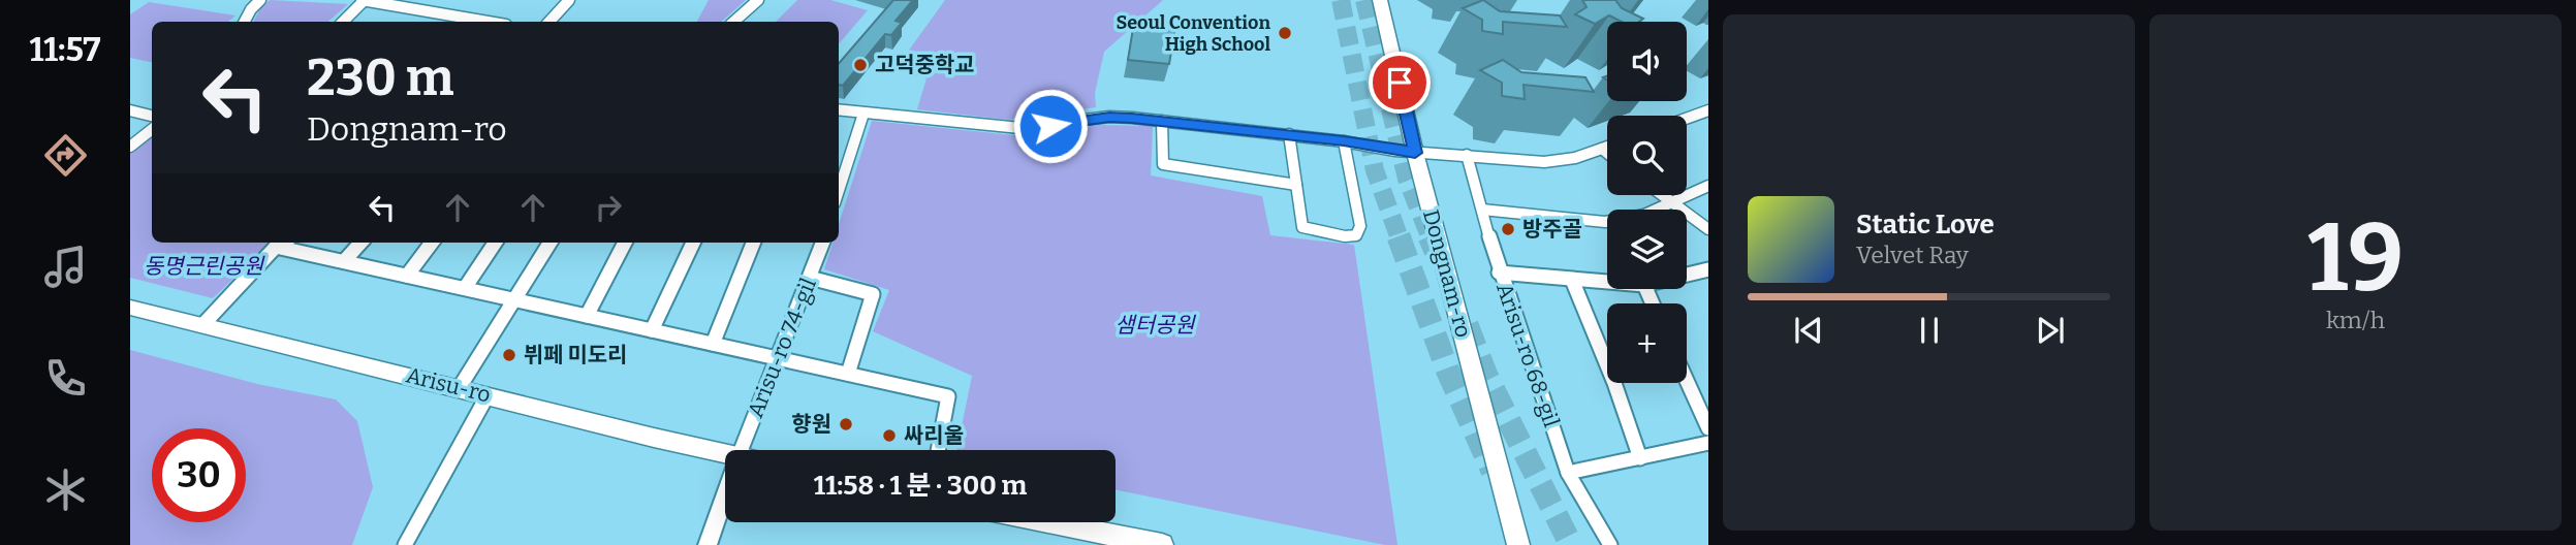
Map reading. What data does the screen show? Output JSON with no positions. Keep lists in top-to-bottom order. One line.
{"streets":{"main road":["Dongnam-ro","Arisu-ro"],"street":["Arisu-ro 74-gil","Arisu-ro 68-gil"]},"parks":["동명근린공원","샘터공원"],"places":["Seoul Convention High School","고덕중학교","방주골","뷔페 미도리","향원","싸리울"],"page":{"tabs":"11:57","tile":["19","km/h"],"map_buttons":"+","turn":["230 m","Dongnam-ro"],"song":["Static Love","Velvet Ray"],"limit":"30","trip":"11:58 · 1 분 · 300 m"}}
